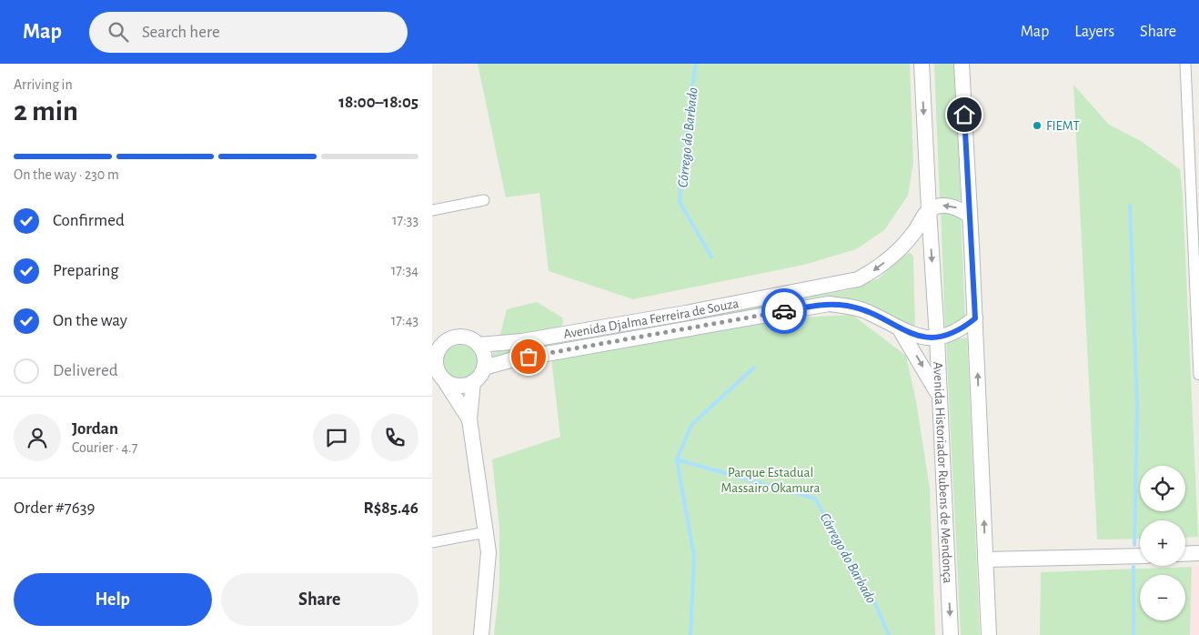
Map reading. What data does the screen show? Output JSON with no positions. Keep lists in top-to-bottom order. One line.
{"streets":{"main road":["Avenida Djalma Ferreira de Souza","Avenida Historiador Rubens de Mendonça"]},"crossings":[["Avenida Djalma Ferreira de Souza","Avenida Historiador Rubens de Mendonça"]],"water":["Córrego do Barbado"],"parks":["Parque Estadual Massairo Okamura"],"places":["FIEMT"],"page":{"header":"Map","search":"Search here","nav":["Map","Layers","Share"],"heading":["2 min","Arriving in","18:00–18:05"],"panel":["Jordan","Courier · 4.7","Order #7639","R$85.46"],"bar":"On the way · 230 m","list":[["Confirmed","17:33"],["Preparing","17:34"],["On the way","17:43"],"Delivered"],"map_buttons":["+","−"],"buttons":["Help","Share"]}}
